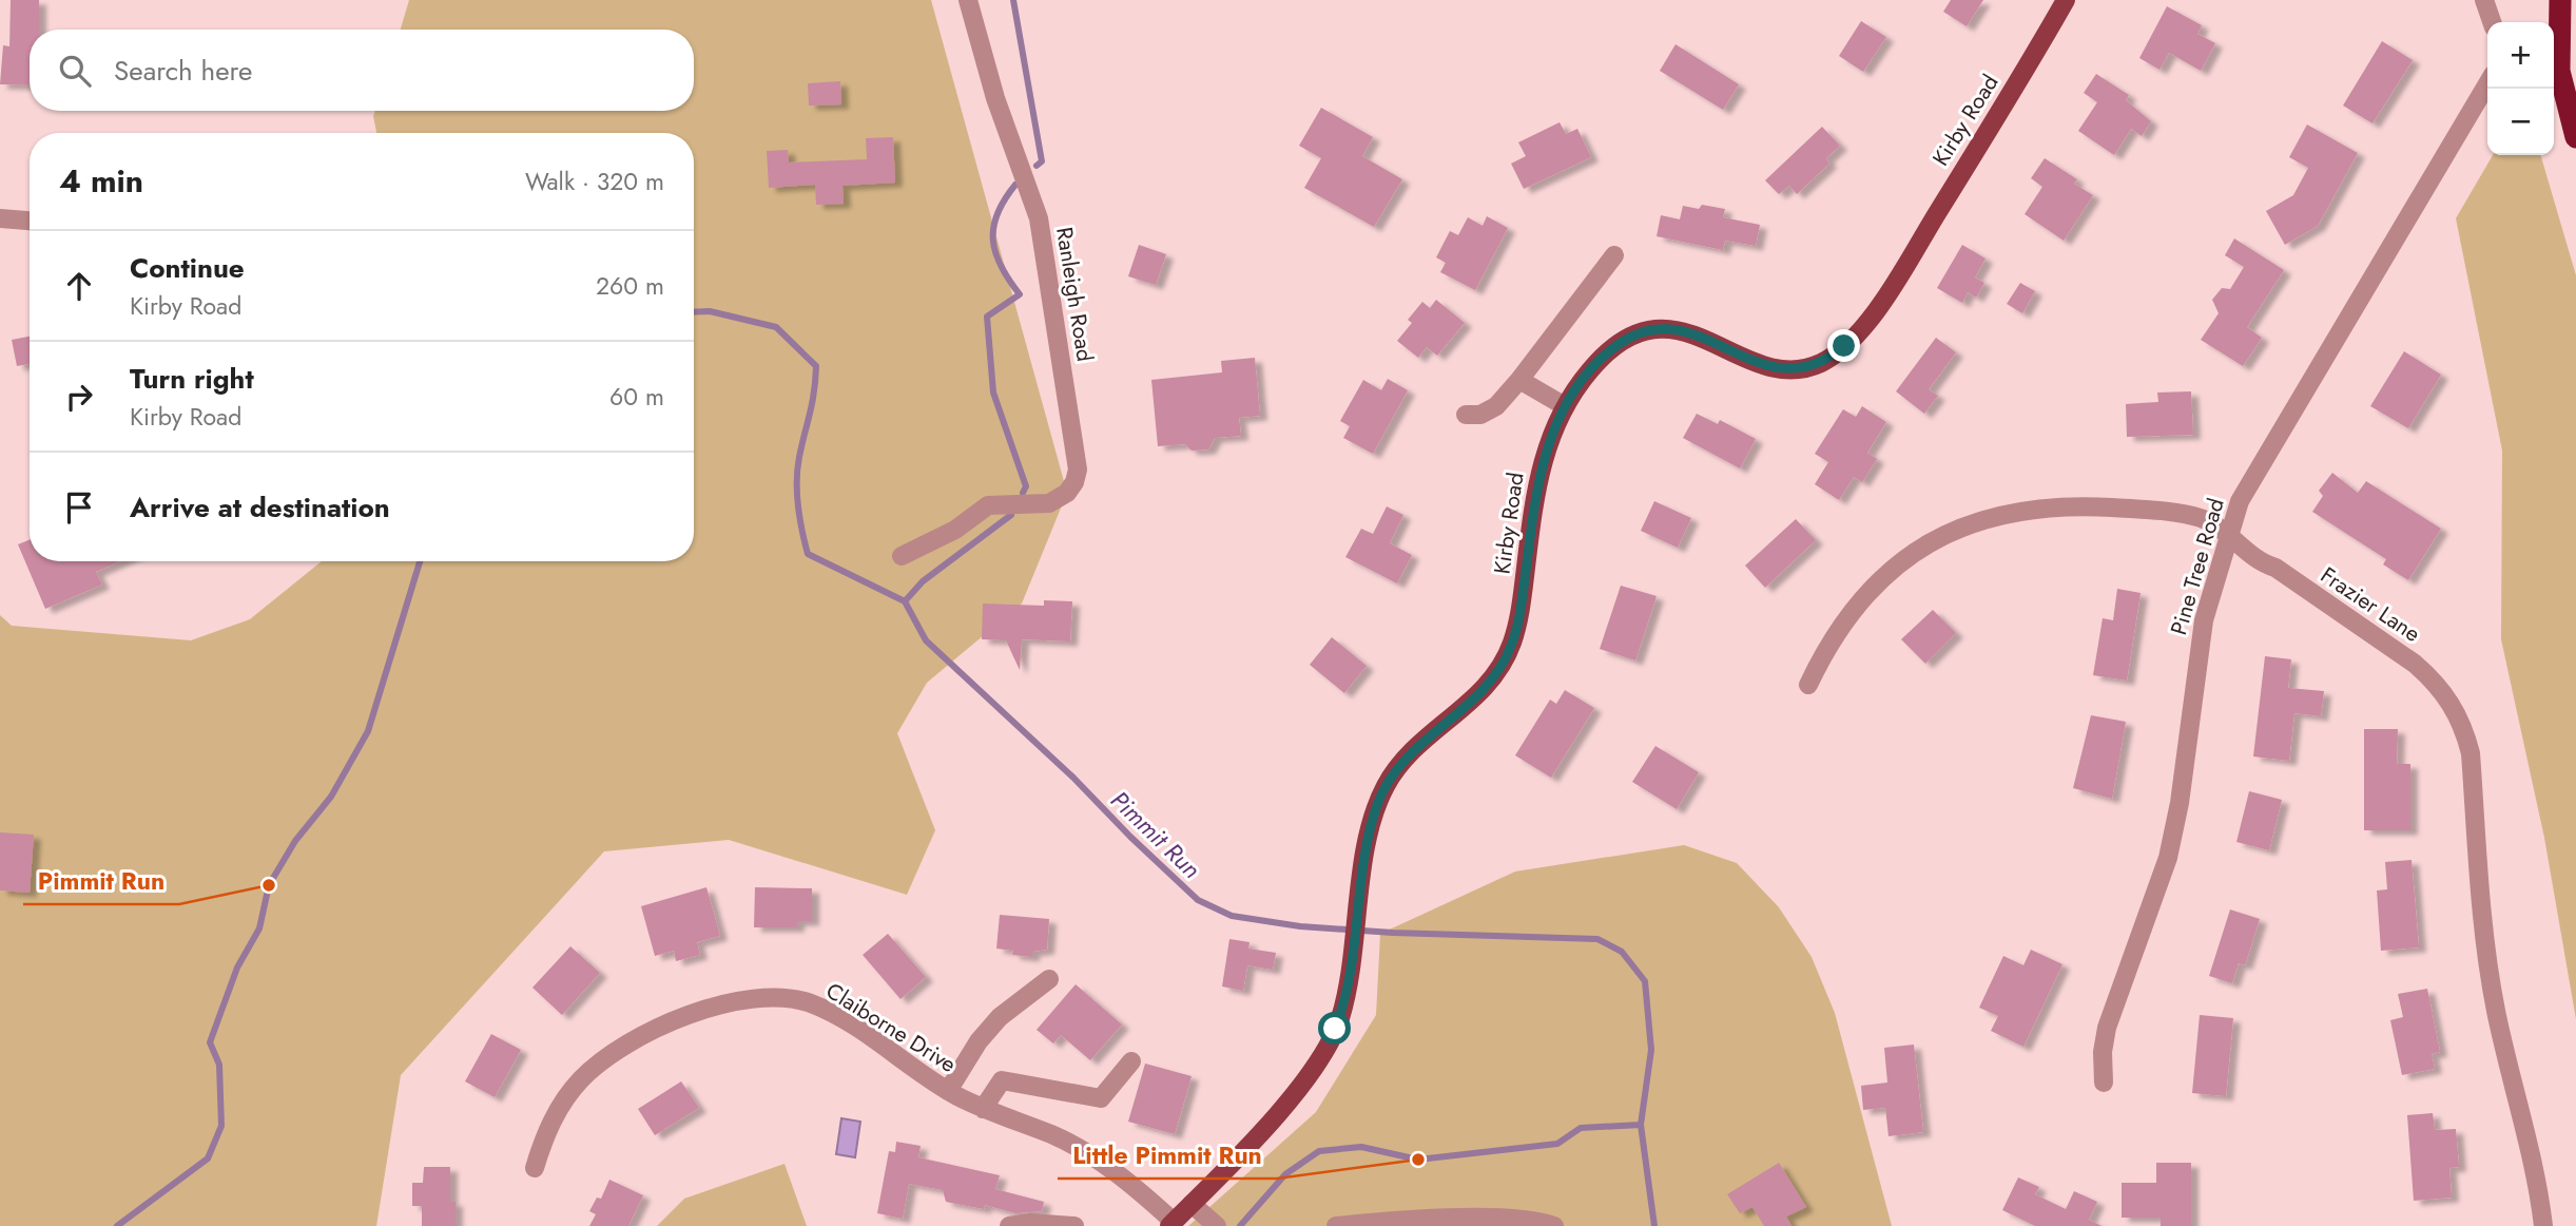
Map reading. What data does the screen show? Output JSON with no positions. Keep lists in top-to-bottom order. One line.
{"streets":{"main road":["Kirby Road"],"street":["Ranleigh Road","Pine Tree Road","Frazier Lane","Claiborne Drive"]},"crossings":[["Kirby Road","Claiborne Drive"],["Pine Tree Road","Frazier Lane"]],"water":["Pimmit Run"],"places":["Pimmit Run","Little Pimmit Run"],"page":{"map_buttons":["+","−"],"search":"Search here","heading":["4 min","Walk · 320 m"],"list":[["Continue","Kirby Road","260 m"],["Turn right","Kirby Road","60 m"],"Arrive at destination"]}}
